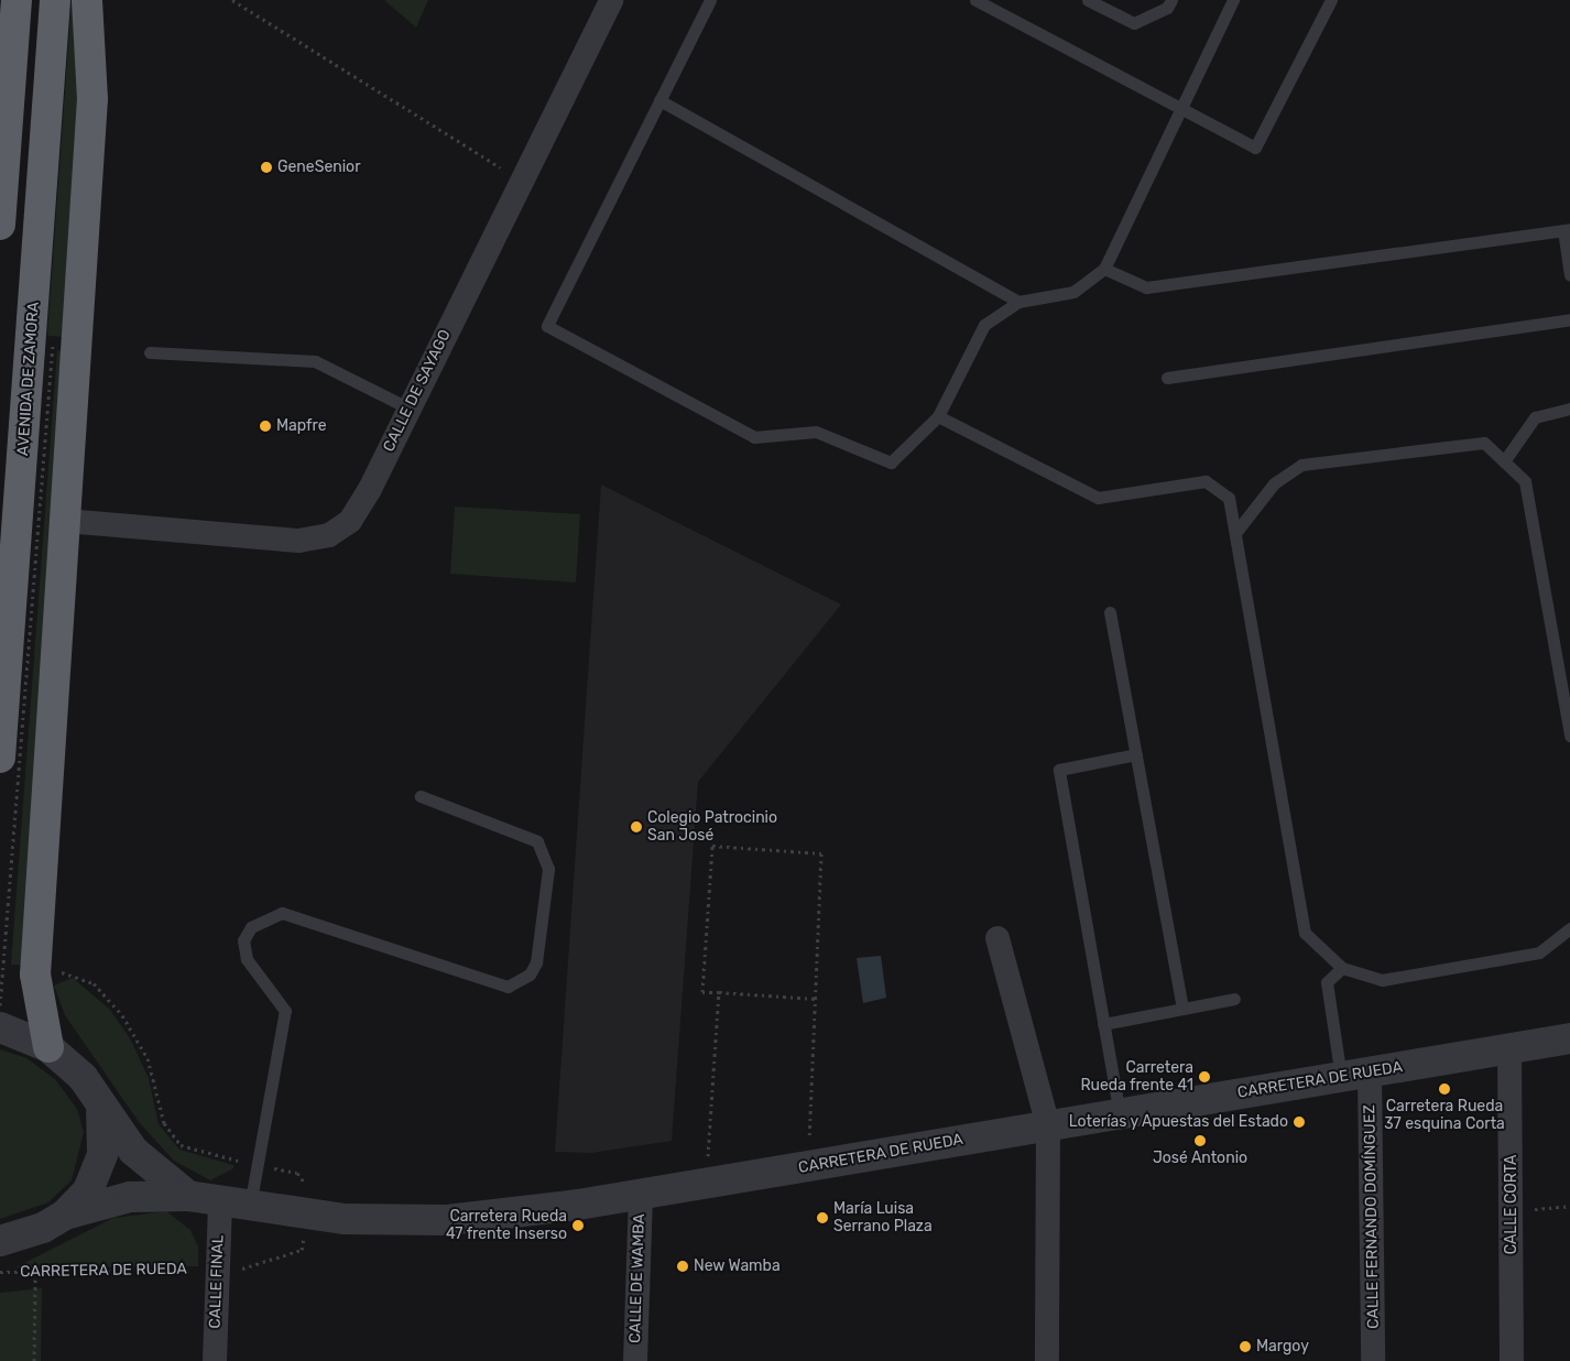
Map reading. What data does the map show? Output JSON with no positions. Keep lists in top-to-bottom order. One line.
{"streets":{"highway":["AVENIDA DE ZAMORA"],"street":["CALLE DE SAYAGO","CARRETERA DE RUEDA","CALLE CORTA","CALLE FERNANDO DOMÍNGUEZ","CALLE DE WAMBA","CALLE FINAL"]},"crossings":[["CARRETERA DE RUEDA","CALLE CORTA"],["CARRETERA DE RUEDA","CALLE FERNANDO DOMÍNGUEZ"],["CARRETERA DE RUEDA","CALLE DE WAMBA"],["CARRETERA DE RUEDA","CALLE FINAL"]],"places":["GeneSenior","Mapfre","Colegio Patrocinio San José","Carretera Rueda frente 41","Carretera Rueda 37 esquina Corta","Loterías y Apuestas del Estado","José Antonio","María Luisa Serrano Plaza","Carretera Rueda 47 frente Inserso","New Wamba","Margoy"]}
